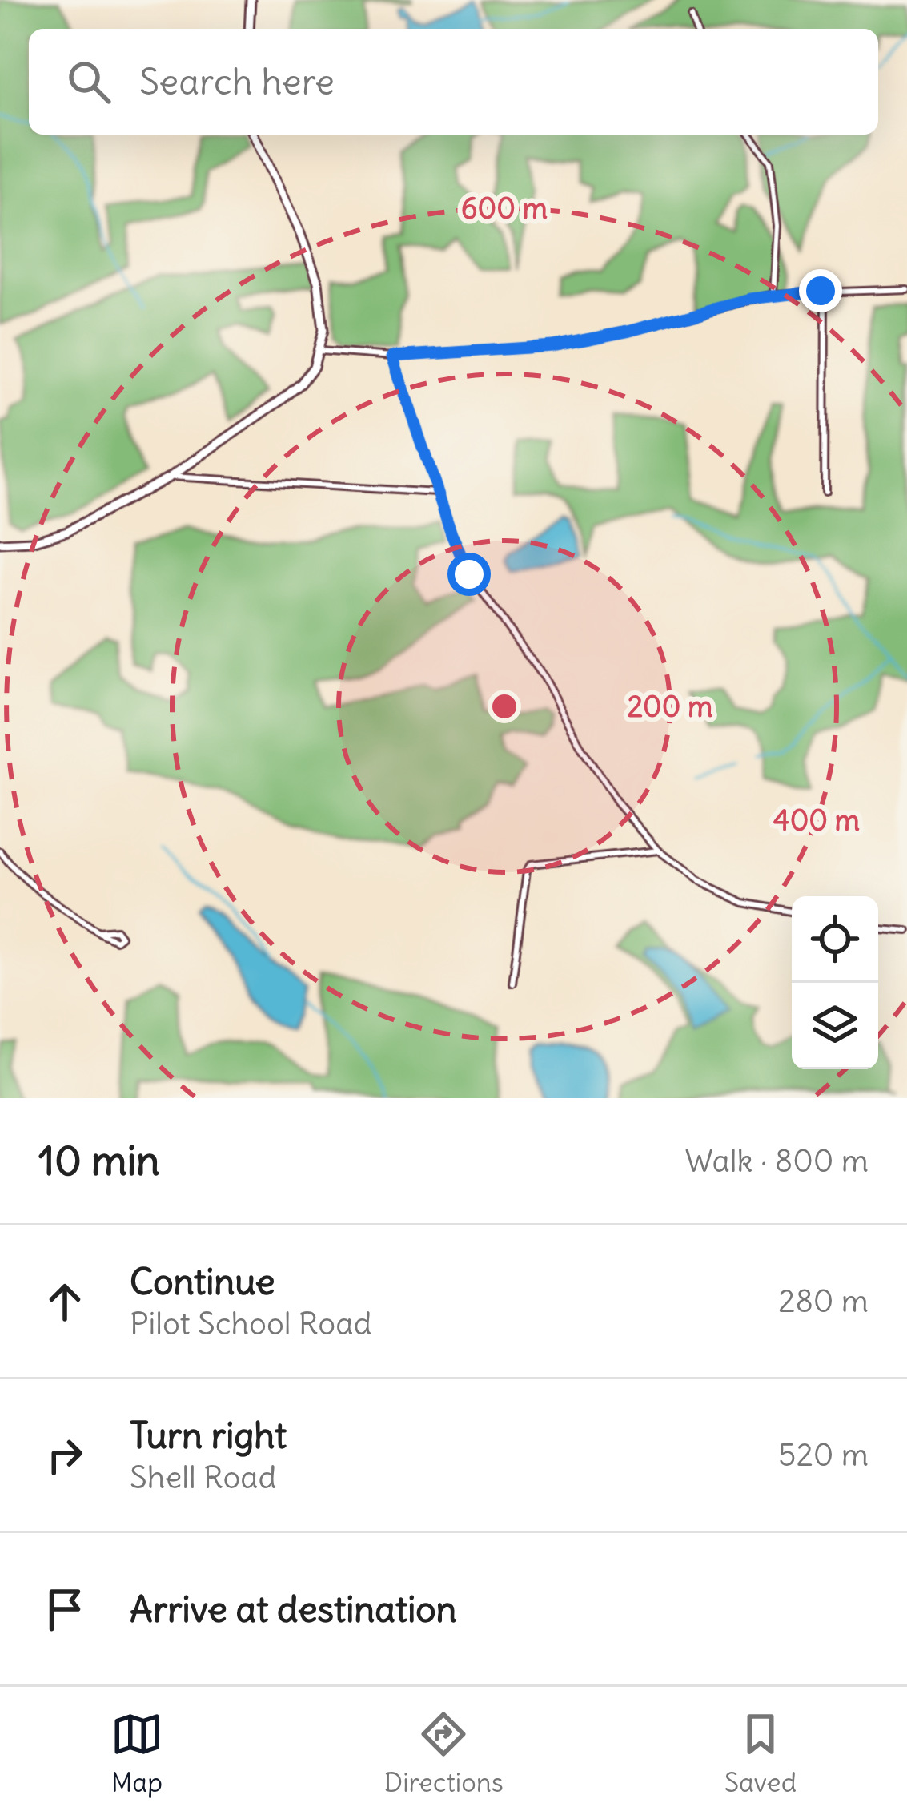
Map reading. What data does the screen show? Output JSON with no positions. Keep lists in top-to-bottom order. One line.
{"page":{"search":"Search here","heading":["10 min","Walk · 800 m"],"list":[["Continue","Pilot School Road","280 m"],["Turn right","Shell Road","520 m"],"Arrive at destination"],"nav":["Map","Directions","Saved"]},"rings":["600 m","200 m","400 m"]}
